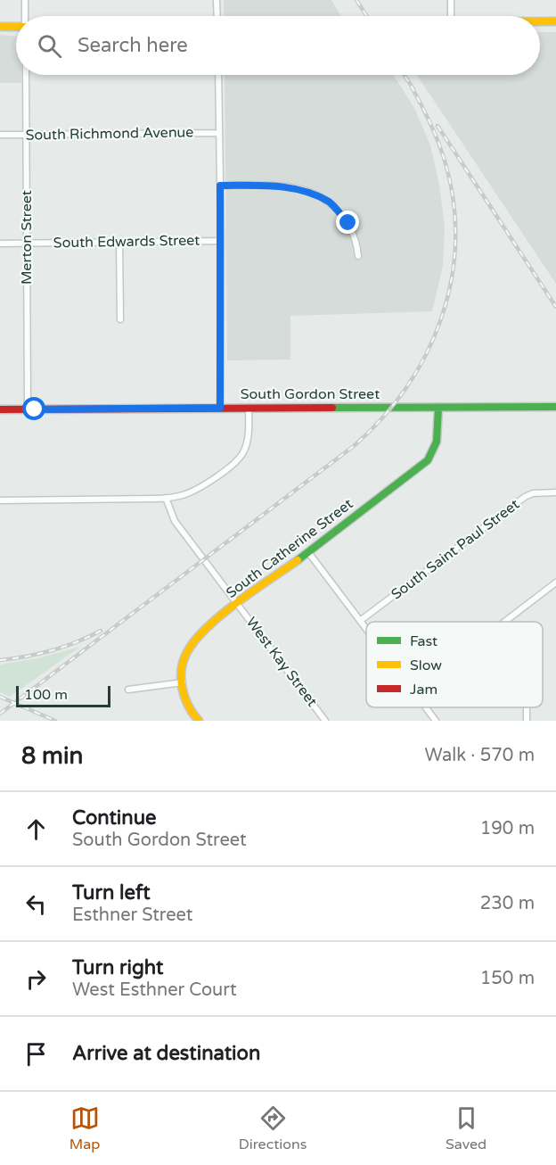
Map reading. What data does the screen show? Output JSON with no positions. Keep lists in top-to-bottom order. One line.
{"streets":{"street":["South Richmond Avenue","Merton Street","South Edwards Street","South Gordon Street","South Catherine Street","South Saint Paul Street","West Kay Street"]},"crossings":[["South Richmond Avenue","Merton Street"],["Merton Street","South Edwards Street"],["Merton Street","South Gordon Street"],["South Gordon Street","South Catherine Street"],["South Catherine Street","West Kay Street"]],"legend":["Fast","Slow","Jam"],"scale_bar":"100 m","page":{"search":"Search here","scale":"100 m","heading":["8 min","Walk · 570 m"],"list":[["Continue","South Gordon Street","190 m"],["Turn left","Esthner Street","230 m"],["Turn right","West Esthner Court","150 m"],"Arrive at destination"],"nav":["Map","Directions","Saved"]}}
